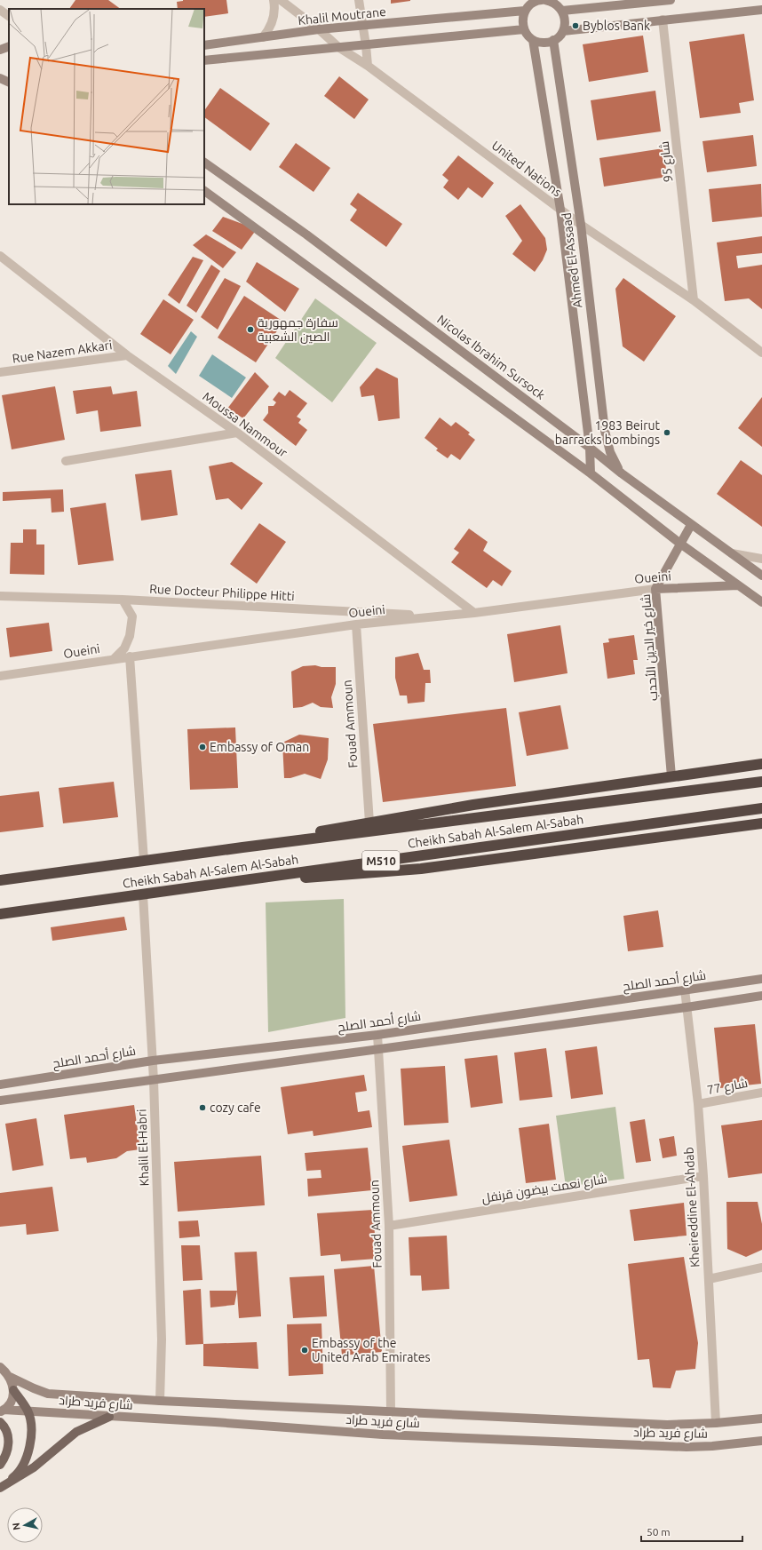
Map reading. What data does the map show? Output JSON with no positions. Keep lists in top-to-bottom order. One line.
{"streets":{"highway":["Cheikh Sabah Al-Salem Al-Sabah","M510"],"street":["Khalil Moutrane","شارع 95","United Nations","Ahmed El-Assaad","Rue Nazem Akkari","Nicolas Ibrahim Sursock","Moussa Nammour","Oueini","Rue Docteur Philippe Hitti","شارع خير الدين الأحدب","Fouad Ammoun","شارع أحمد الصلح","شارع 77","Khalil El-Habri","شارع نعمت بيضون قرنفل","Kheireddine El-Ahdab","شارع فريد طراد"]},"crossings":[["Khalil Moutrane","United Nations"],["Khalil Moutrane","Ahmed El-Assaad"],["شارع 95","United Nations"],["United Nations","Ahmed El-Assaad"],["Ahmed El-Assaad","Nicolas Ibrahim Sursock"],["Rue Nazem Akkari","Moussa Nammour"],["Nicolas Ibrahim Sursock","شارع خير الدين الأحدب"],["Moussa Nammour","Oueini"],["Oueini","Rue Docteur Philippe Hitti"],["Oueini","شارع خير الدين الأحدب"],["Oueini","Fouad Ammoun"],["Fouad Ammoun","شارع أحمد الصلح"],["Fouad Ammoun","شارع نعمت بيضون قرنفل"],["Fouad Ammoun","شارع فريد طراد"],["Cheikh Sabah Al-Salem Al-Sabah","Khalil El-Habri"],["شارع أحمد الصلح","Khalil El-Habri"],["شارع أحمد الصلح","Kheireddine El-Ahdab"],["شارع 77","Kheireddine El-Ahdab"],["Khalil El-Habri","شارع فريد طراد"],["شارع نعمت بيضون قرنفل","Kheireddine El-Ahdab"],["Kheireddine El-Ahdab","شارع فريد طراد"]],"places":["Byblos Bank","سفارة جمهورية الصين الشعبية","1983 Beirut barracks bombings","Embassy of Oman","cozy cafe","Embassy of the United Arab Emirates"],"scale_bar":"50 m","north":"left"}
